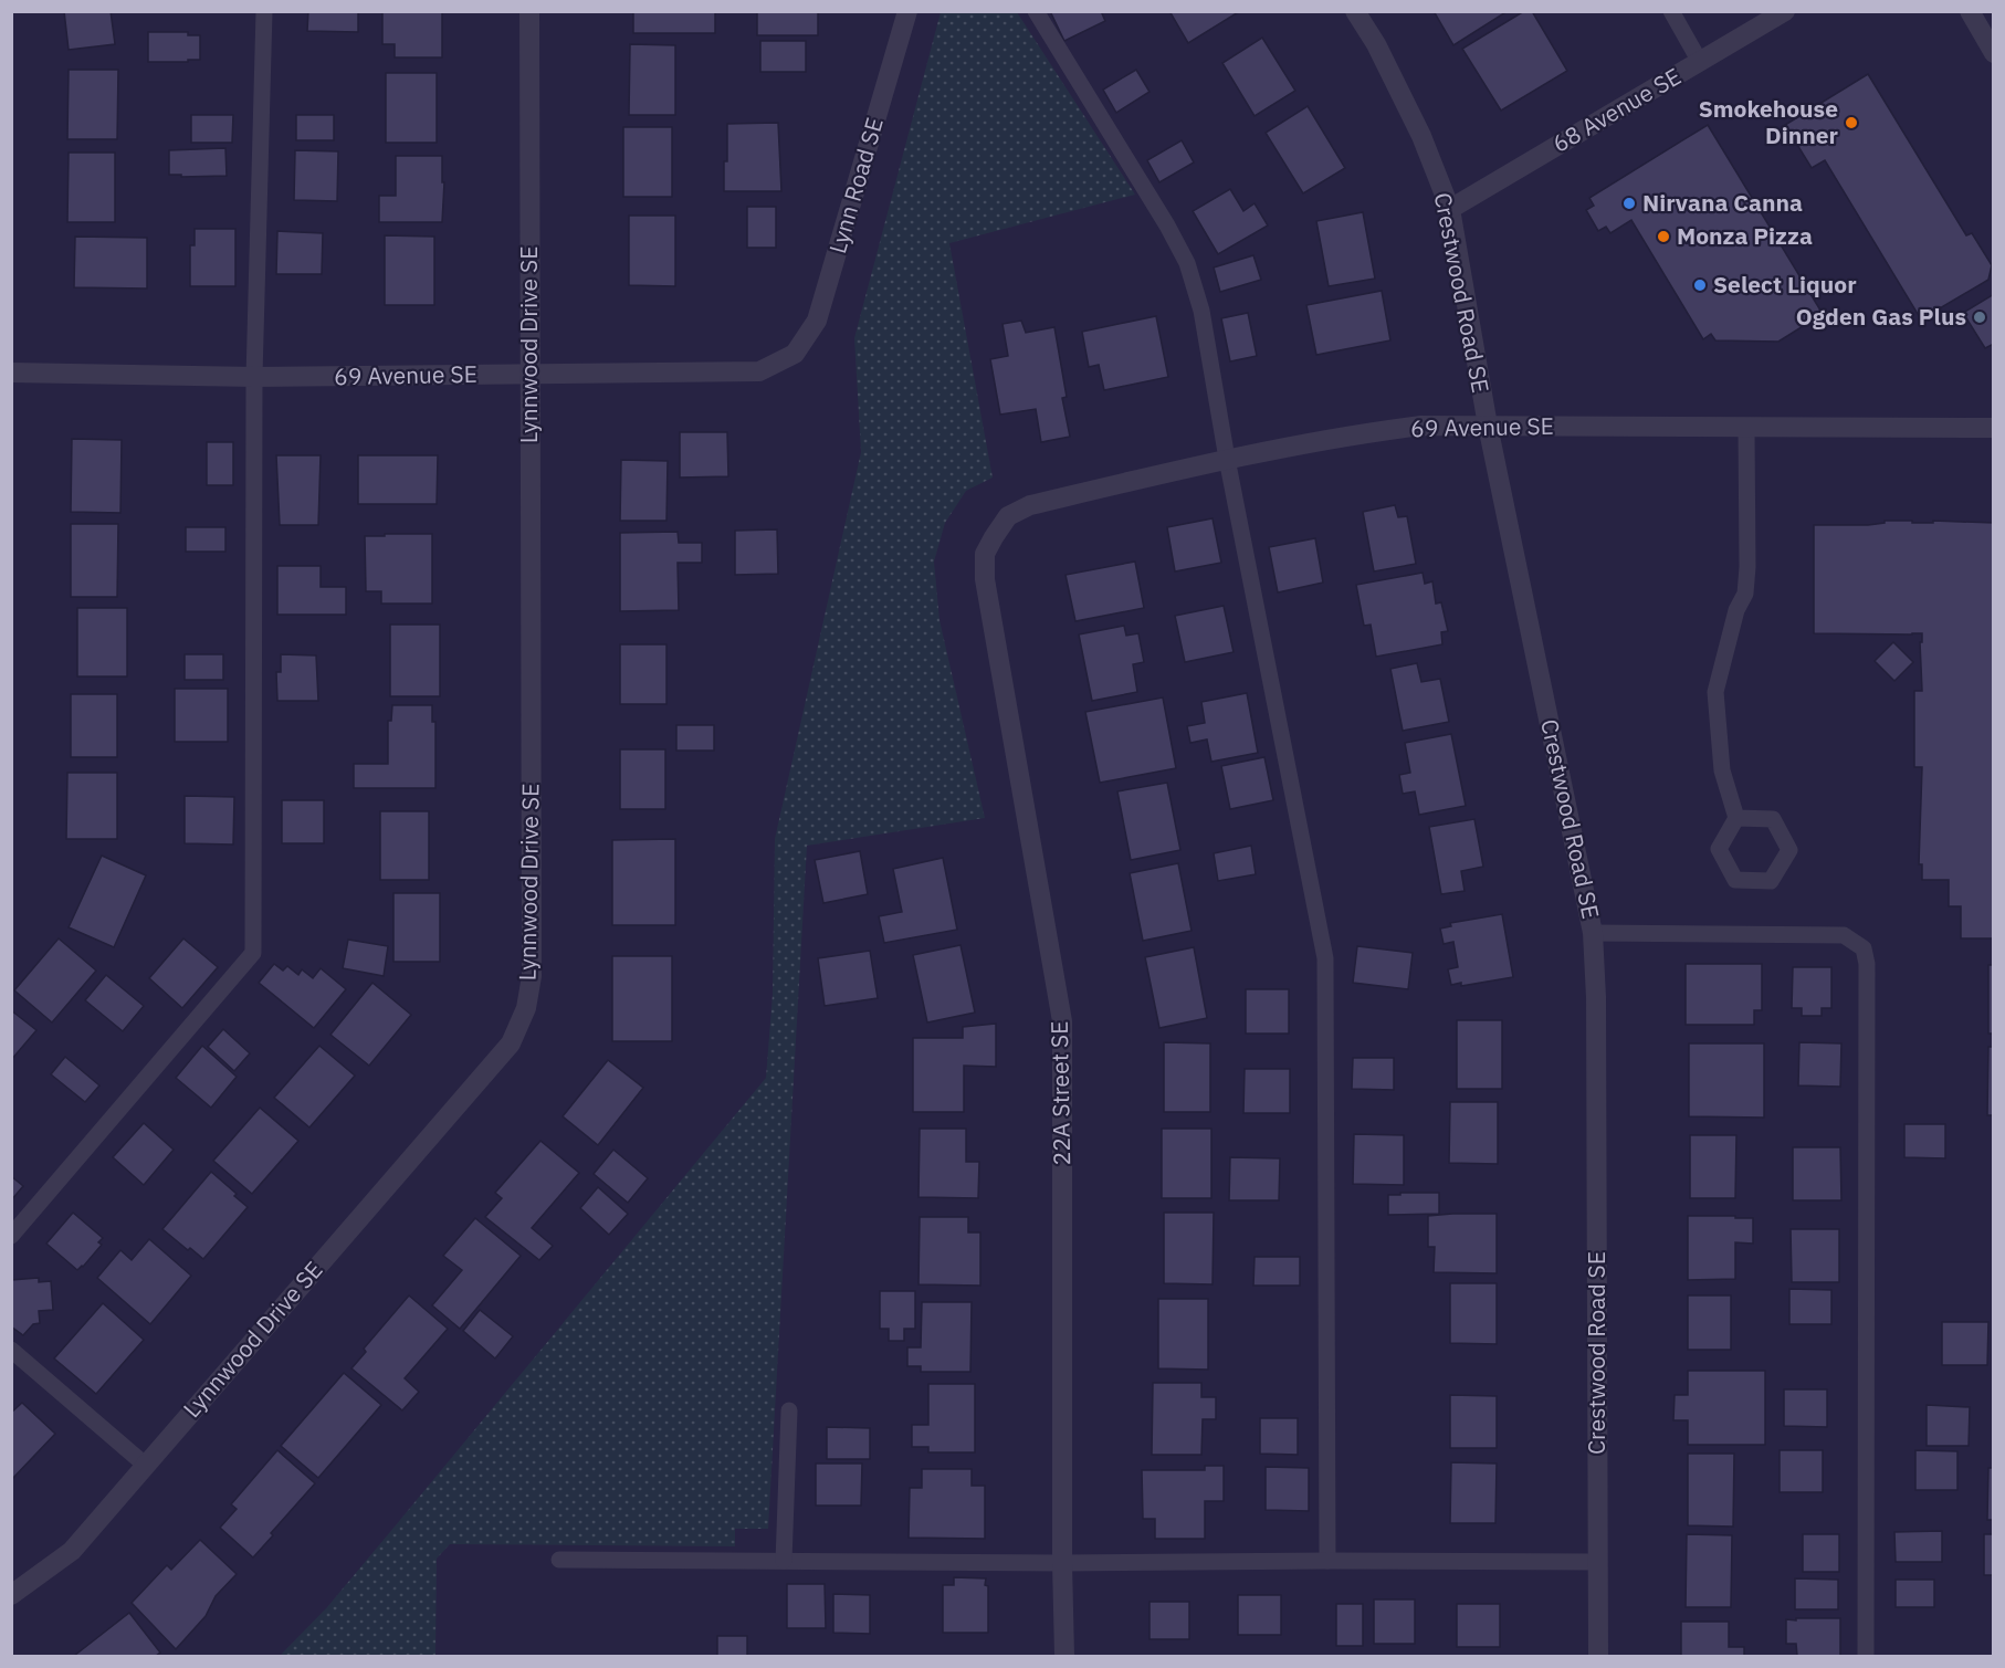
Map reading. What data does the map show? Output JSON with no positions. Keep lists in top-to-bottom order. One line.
{"streets":{"street":["68 Avenue SE","Lynn Road SE","Crestwood Road SE","Lynnwood Drive SE","69 Avenue SE","22A Street SE"]},"crossings":[["68 Avenue SE","Crestwood Road SE"],["Lynn Road SE","69 Avenue SE"],["Crestwood Road SE","69 Avenue SE"],["Lynnwood Drive SE","69 Avenue SE"],["69 Avenue SE","22A Street SE"]],"places":["Smokehouse Dinner","Nirvana Canna","Monza Pizza","Select Liquor","Ogden Gas Plus"]}
